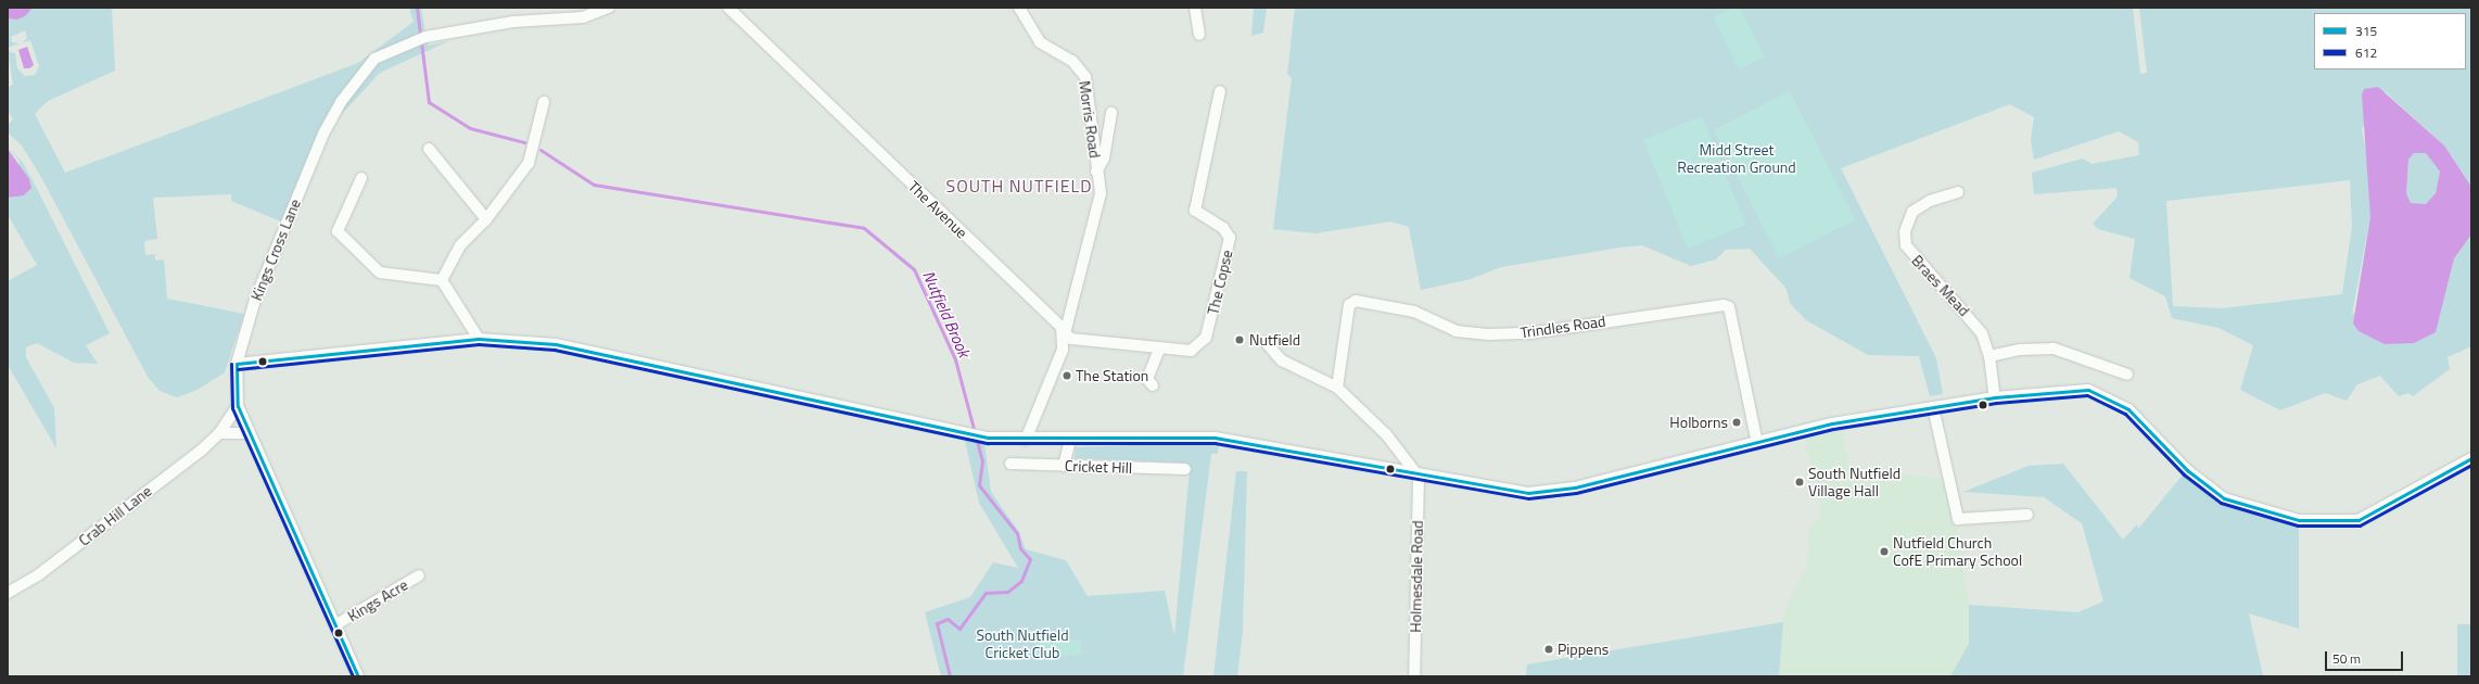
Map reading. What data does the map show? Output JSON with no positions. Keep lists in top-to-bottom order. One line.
{"streets":{"street":["Morris Road","The Avenue","Kings Cross Lane","The Copse","Braes Mead","Trindles Road","Cricket Hill","Crab Hill Lane","Holmesdale Road","Kings Acre"]},"crossings":[["Morris Road","The Avenue"],["Kings Cross Lane","Crab Hill Lane"],["Kings Cross Lane","Kings Acre"]],"districts":["SOUTH NUTFIELD"],"water":["Nutfield Brook"],"parks":["Midd Street Recreation Ground","South Nutfield Cricket Club"],"places":["Nutfield","The Station","Holborns","South Nutfield Village Hall","Nutfield Church CofE Primary School","Pippens"],"lines":["transit line 315","transit line 612"],"legend":["315","612"],"scale_bar":"50 m"}
